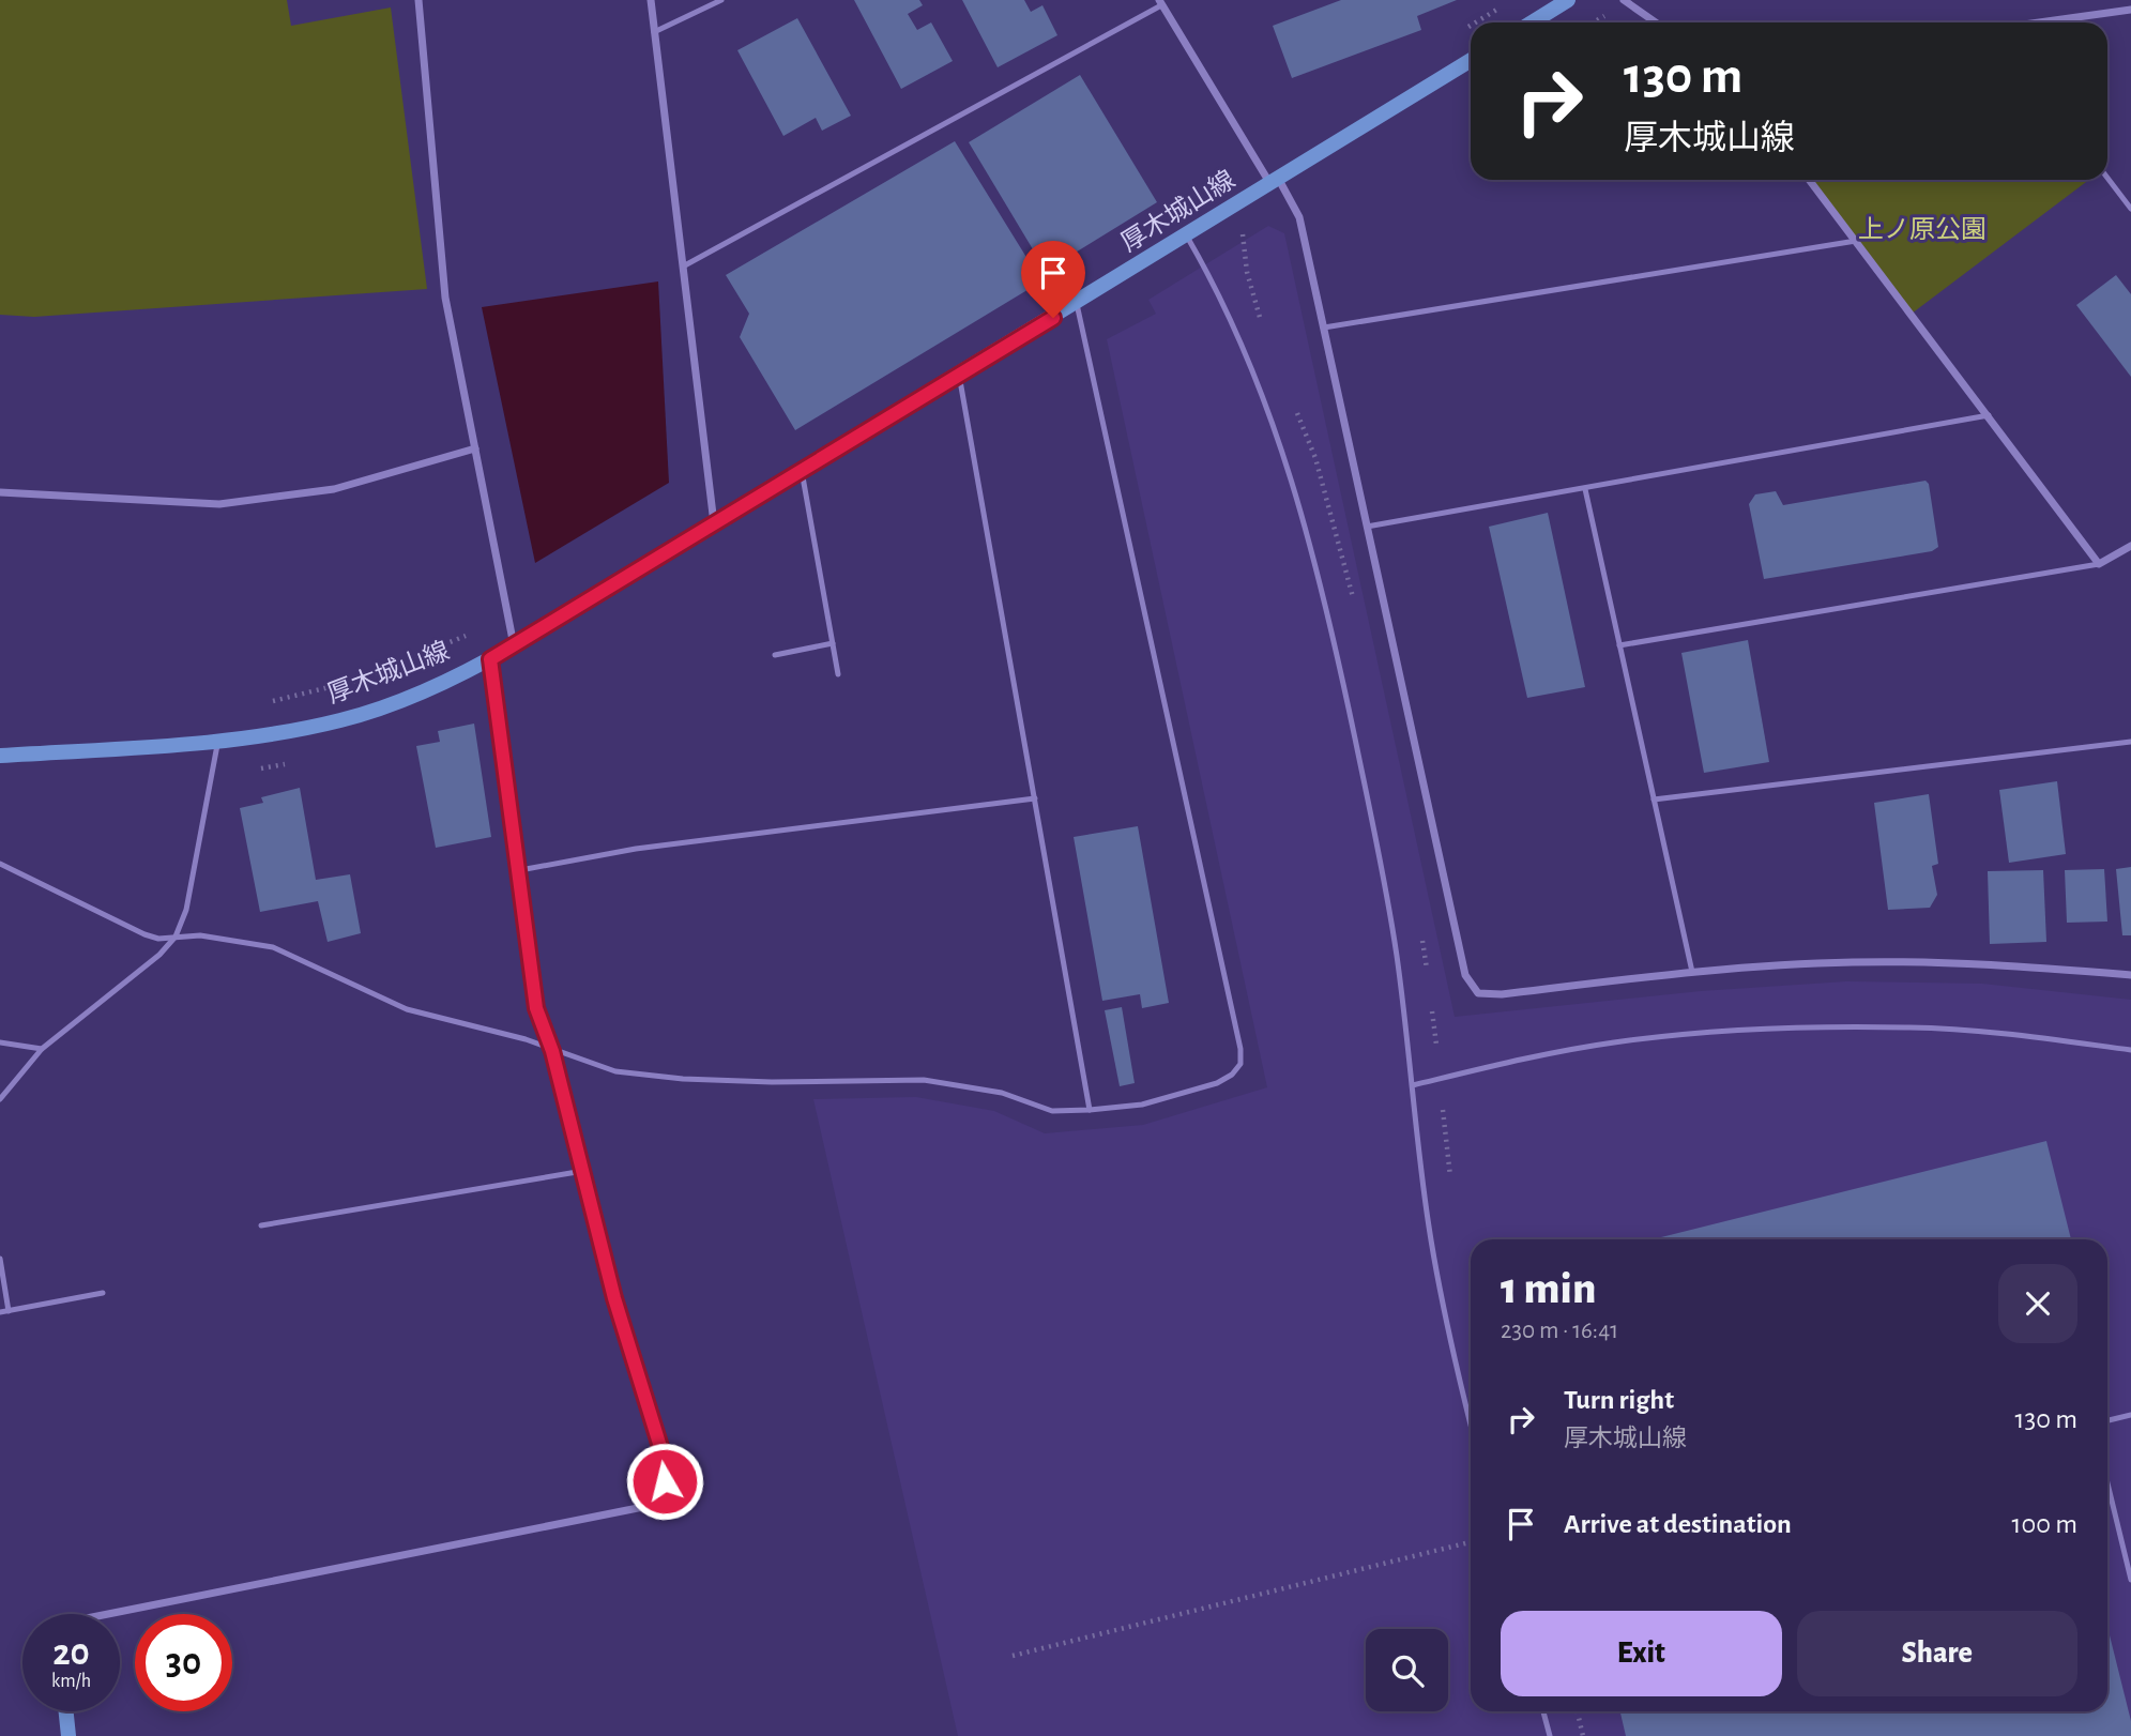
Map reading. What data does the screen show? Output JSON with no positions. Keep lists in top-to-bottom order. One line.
{"streets":{"main road":["厚木城山線"]},"parks":["上ノ原公園"],"page":{"turn":["130 m","厚木城山線"],"heading":["1 min","230 m · 16:41"],"list":[{"name":"Turn right","note":"厚木城山線","value":"130 m"},{"name":"Arrive at destination","value":"100 m"}],"buttons":["Exit","Share"],"speed":"20 km/h","limit":"30"}}
